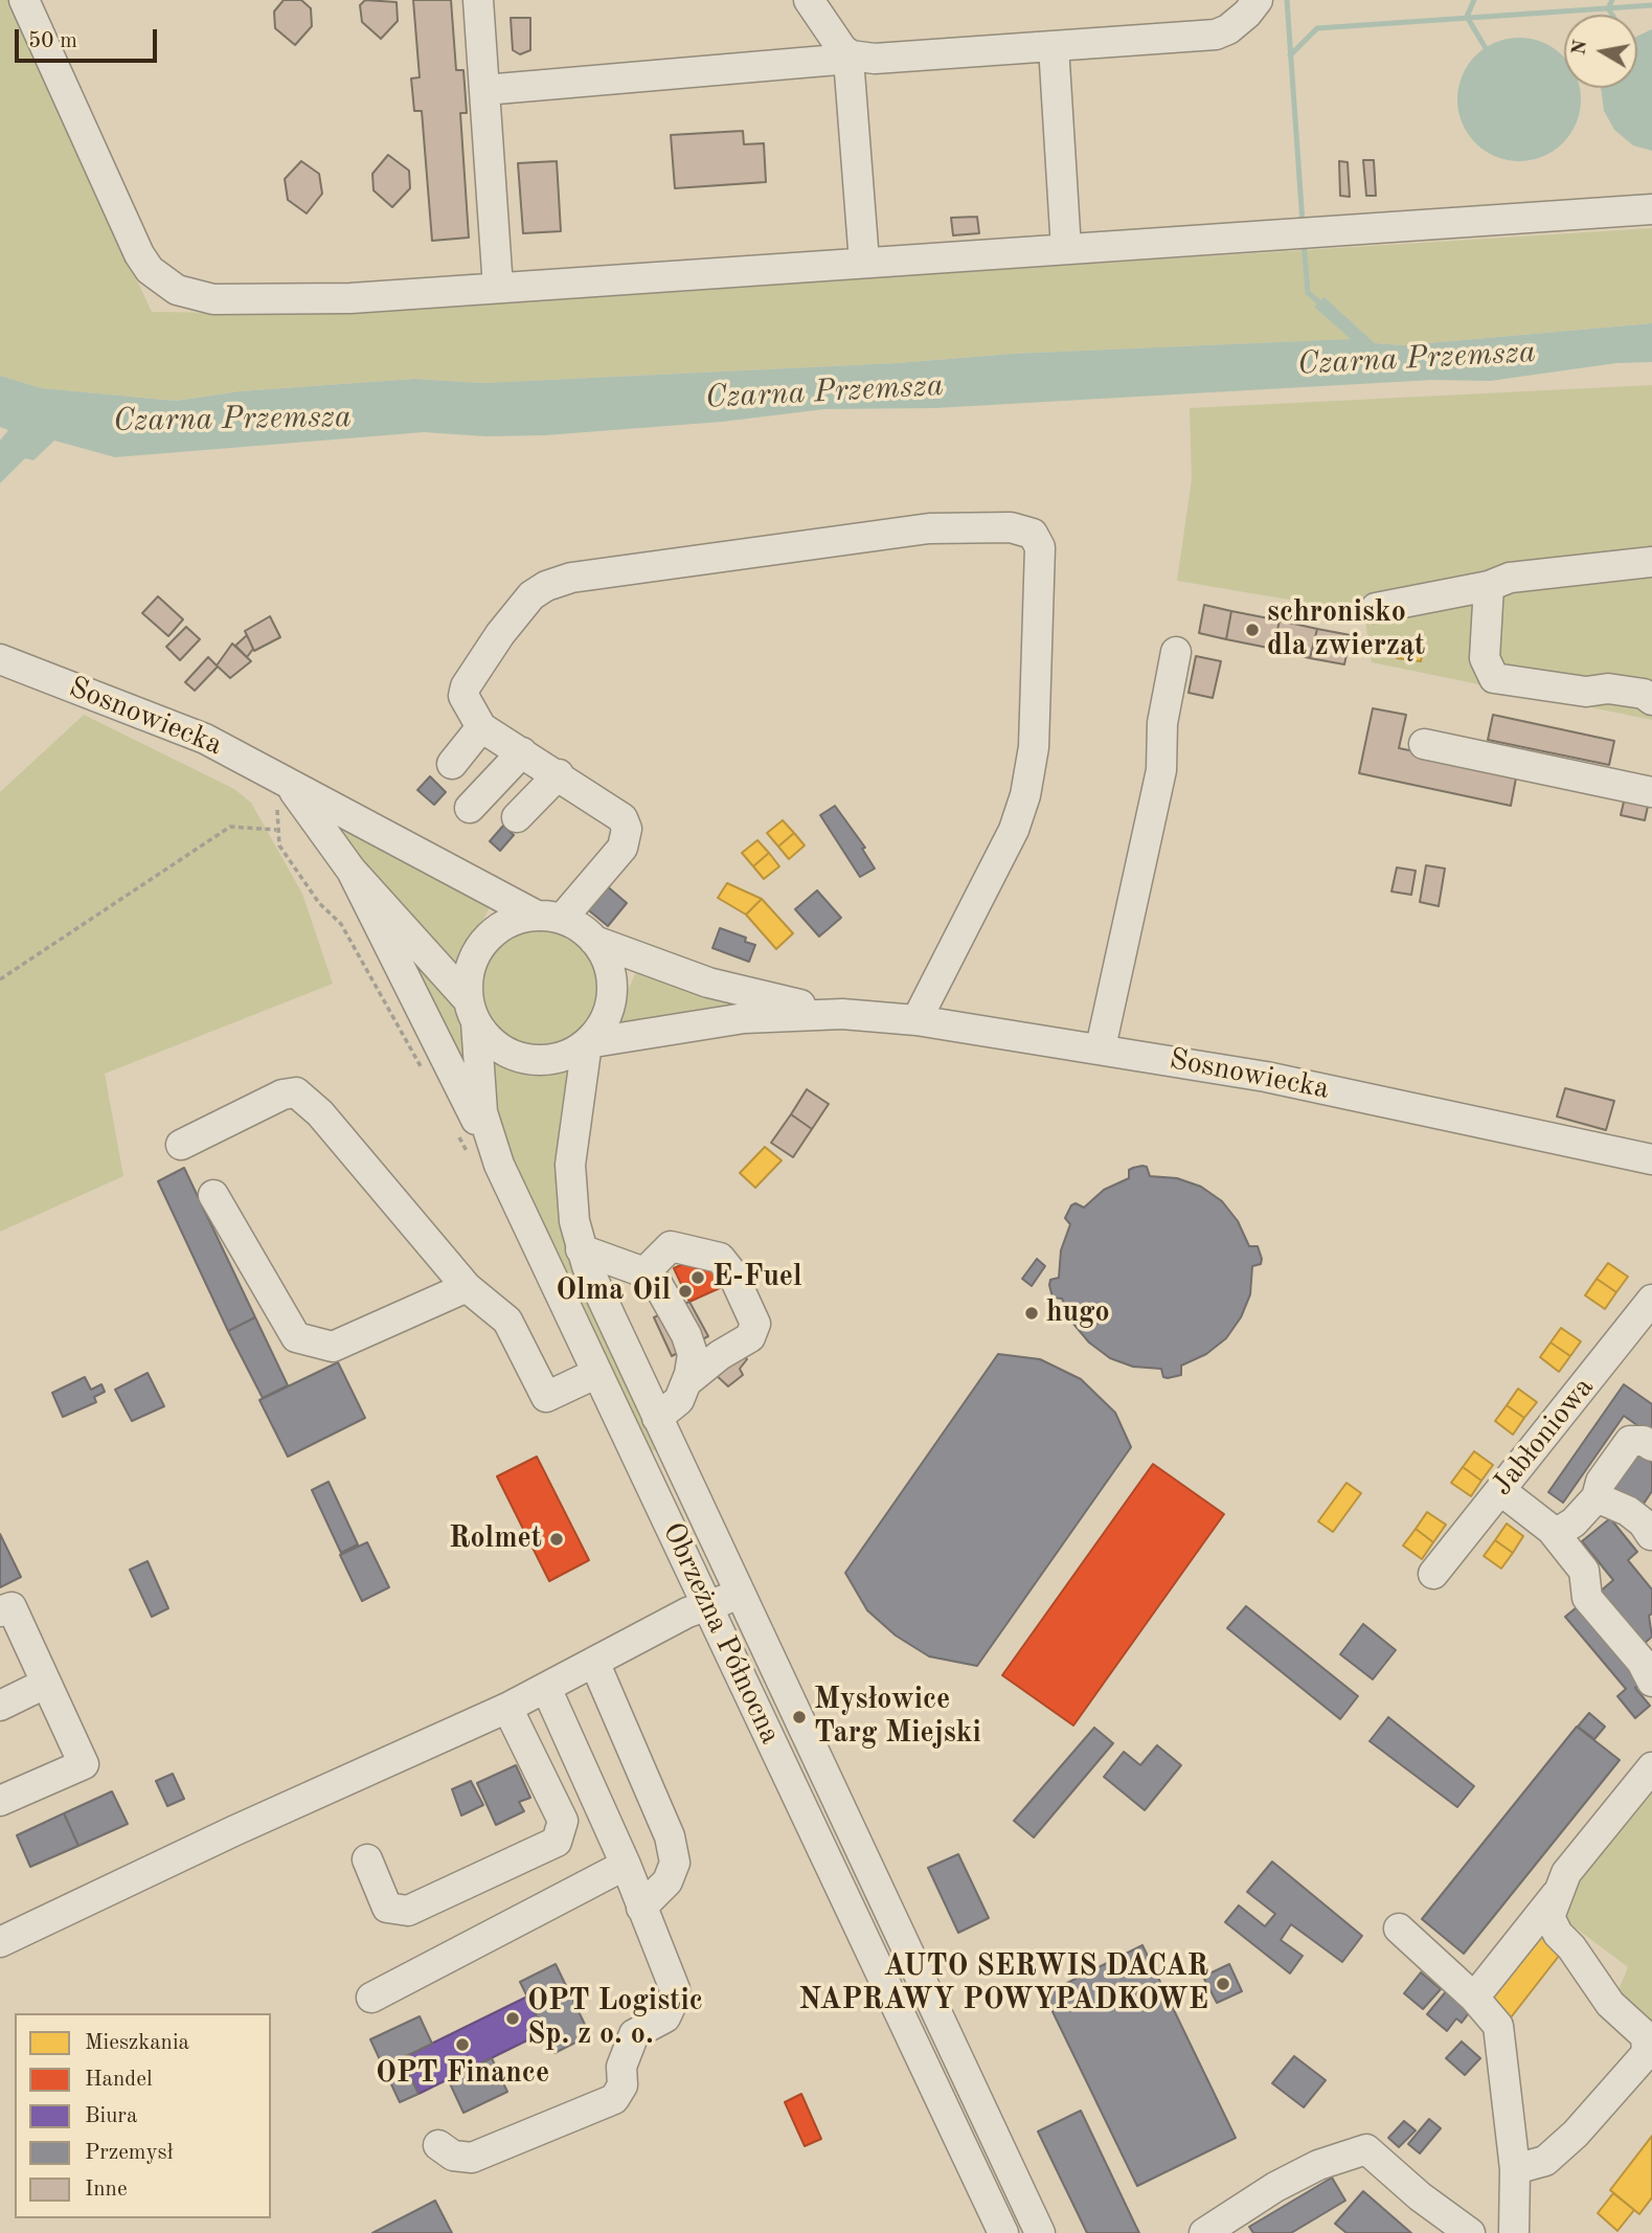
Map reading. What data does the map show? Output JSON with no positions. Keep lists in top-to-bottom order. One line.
{"streets":{"street":["Sosnowiecka","Jabłoniowa","Obrzeżna Północna"]},"crossings":[["Sosnowiecka","Obrzeżna Północna"]],"water":["Czarna Przemsza"],"places":["schronisko dla zwierząt","E-Fuel","Olma Oil","hugo","Rolmet","Mysłowice Targ Miejski","AUTO SERWIS DACAR NAPRAWY POWYPADKOWE","OPT Logistic Sp. z o. o.","OPT Finance"],"legend":["Mieszkania","Handel","Biura","Przemysł","Inne"],"scale_bar":"50 m","north":"left"}
